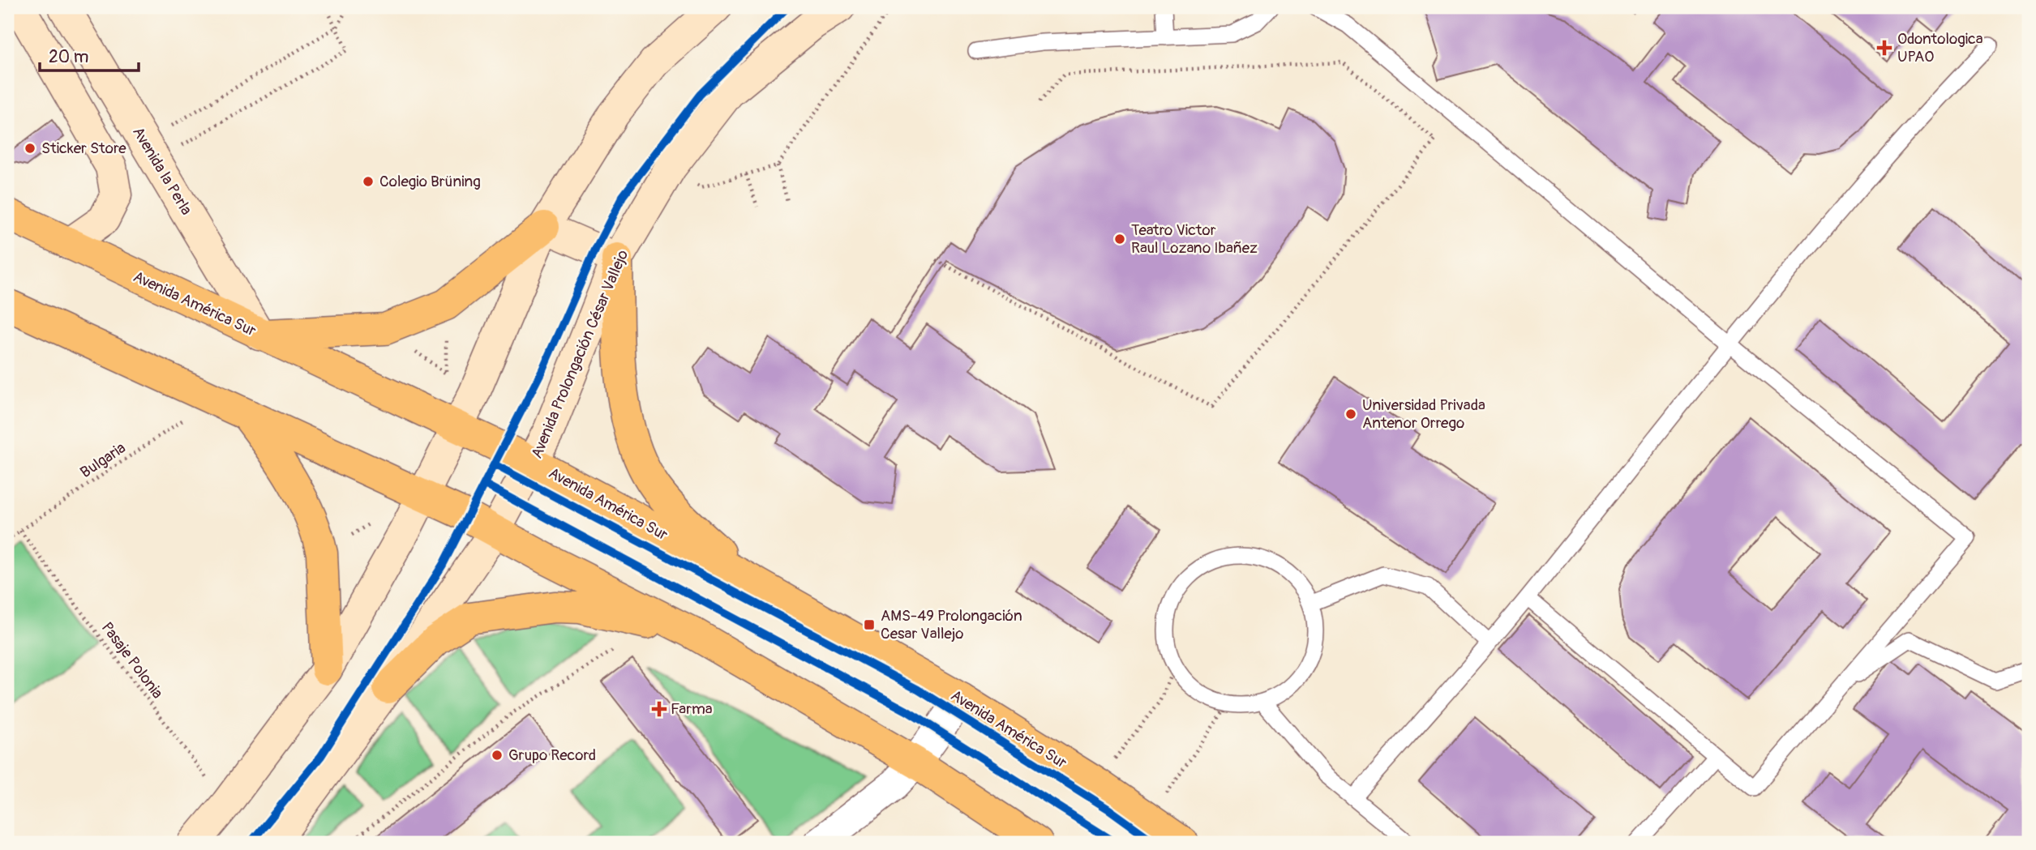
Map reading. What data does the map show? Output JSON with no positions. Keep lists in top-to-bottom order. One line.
{"streets":{"main road":["Avenida la Perla","Avenida América Sur","Avenida Prolongación César Vallejo"],"path":["Bulgaria","Pasaje Polonia"]},"crossings":[["Avenida la Perla","Avenida América Sur"],["Avenida América Sur","Avenida Prolongación César Vallejo"],["Bulgaria","Pasaje Polonia"]],"places":{"health":["Odontologica UPAO","Farma"],"other":["Sticker Store","Colegio Brüning","Teatro Victor Raul Lozano Ibañez","Universidad Privada Antenor Orrego","Grupo Record"],"transit":["AMS-49 Prolongación Cesar Vallejo"]},"scale_bar":"20 m"}
